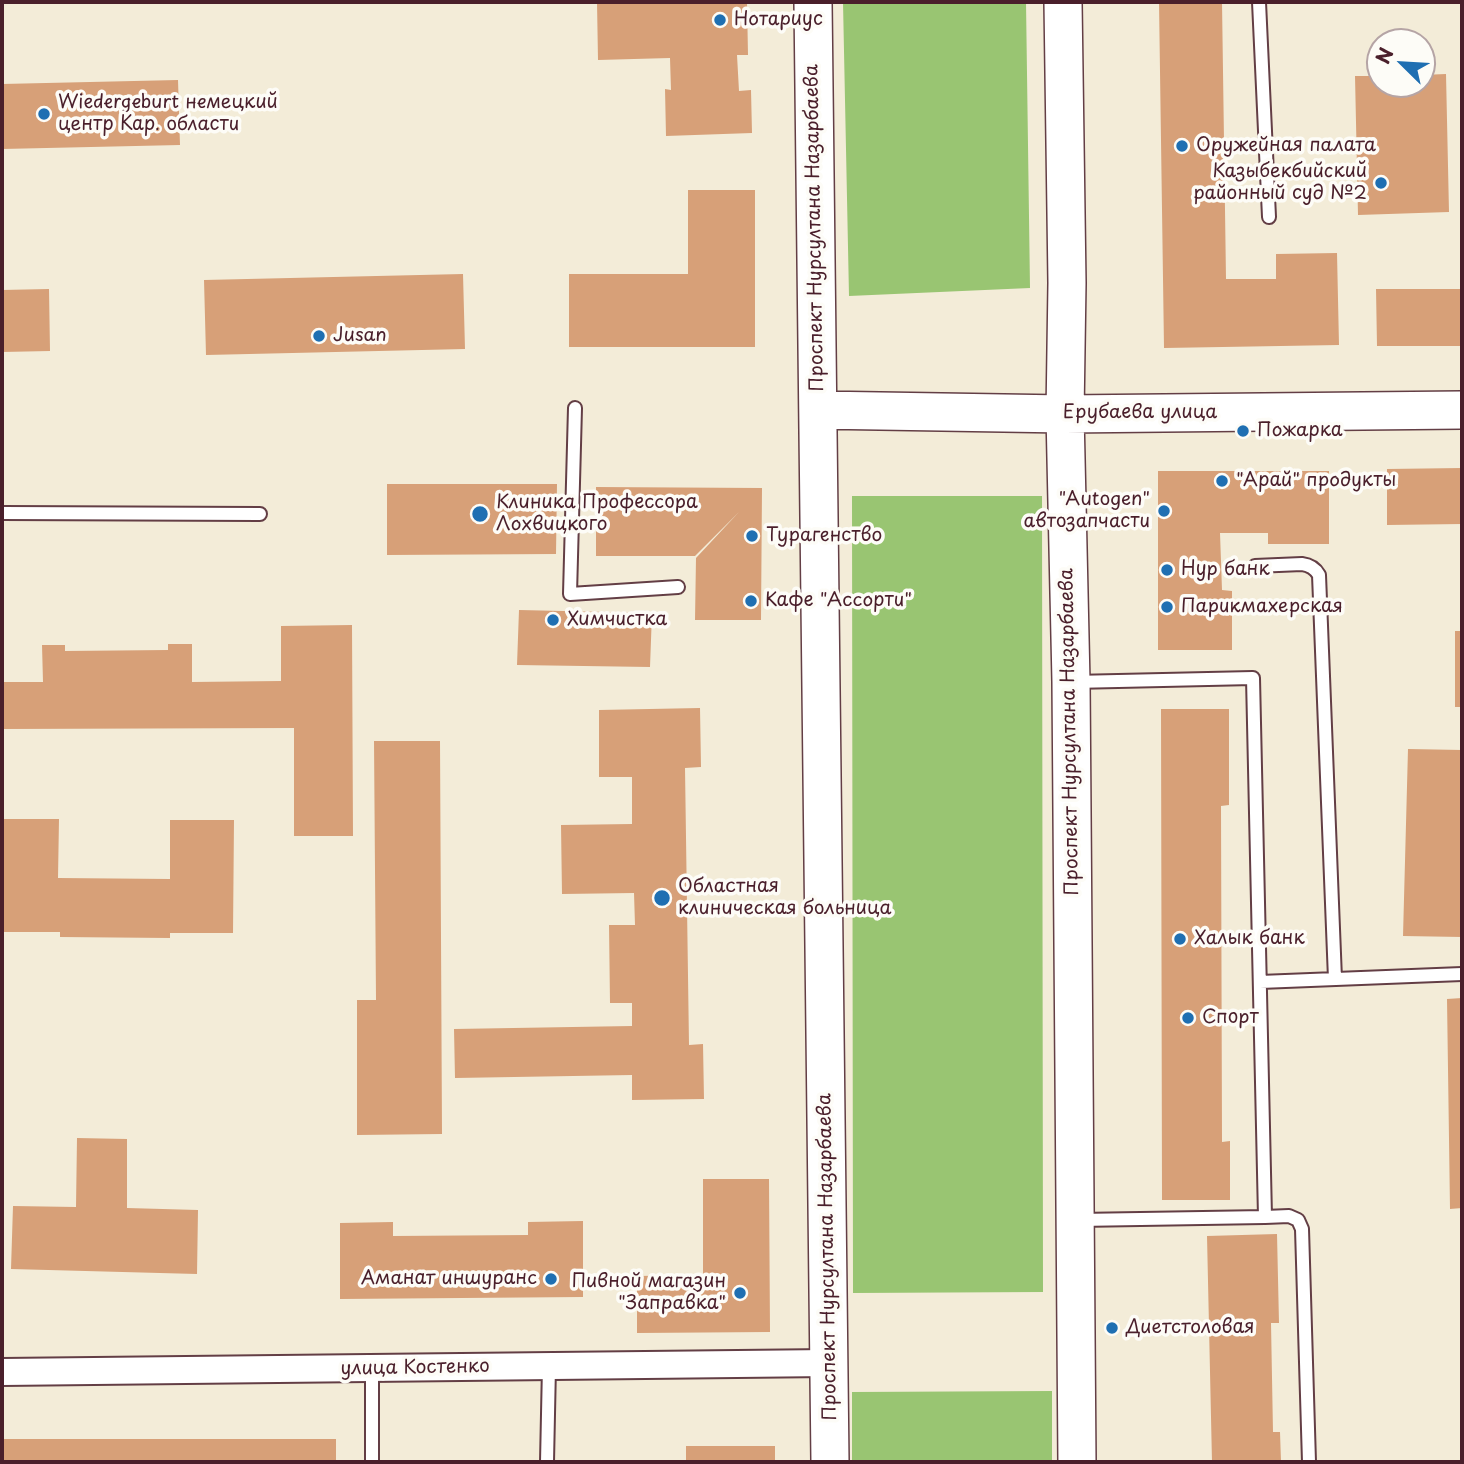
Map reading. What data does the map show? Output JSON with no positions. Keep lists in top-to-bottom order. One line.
{"streets":{"main road":["Проспект Нурсултана Назарбаева","Ерубаева улица"],"street":["улица Костенко"]},"crossings":[["Проспект Нурсултана Назарбаева","Ерубаева улица"],["Проспект Нурсултана Назарбаева","улица Костенко"]],"places":["Нотариус","Wiedergeburt немецкий центр Кар. области","Оружейная палата","Казыбекбийский районный суд №2","Jusan","Пожарка","\"Арай\" продукты","\"Autogen\" автозапчасти","Клиника Профессора Лохвицкого","Турагенство","Нур банк","Кафе \"Ассорти\"","Парикмахерская","Химчистка","Областная клиническая больница","Халык банк","Спорт","Аманат иншуранс","Пивной магазин \"Заправка\"","Диетстоловая"],"north":"top left"}
